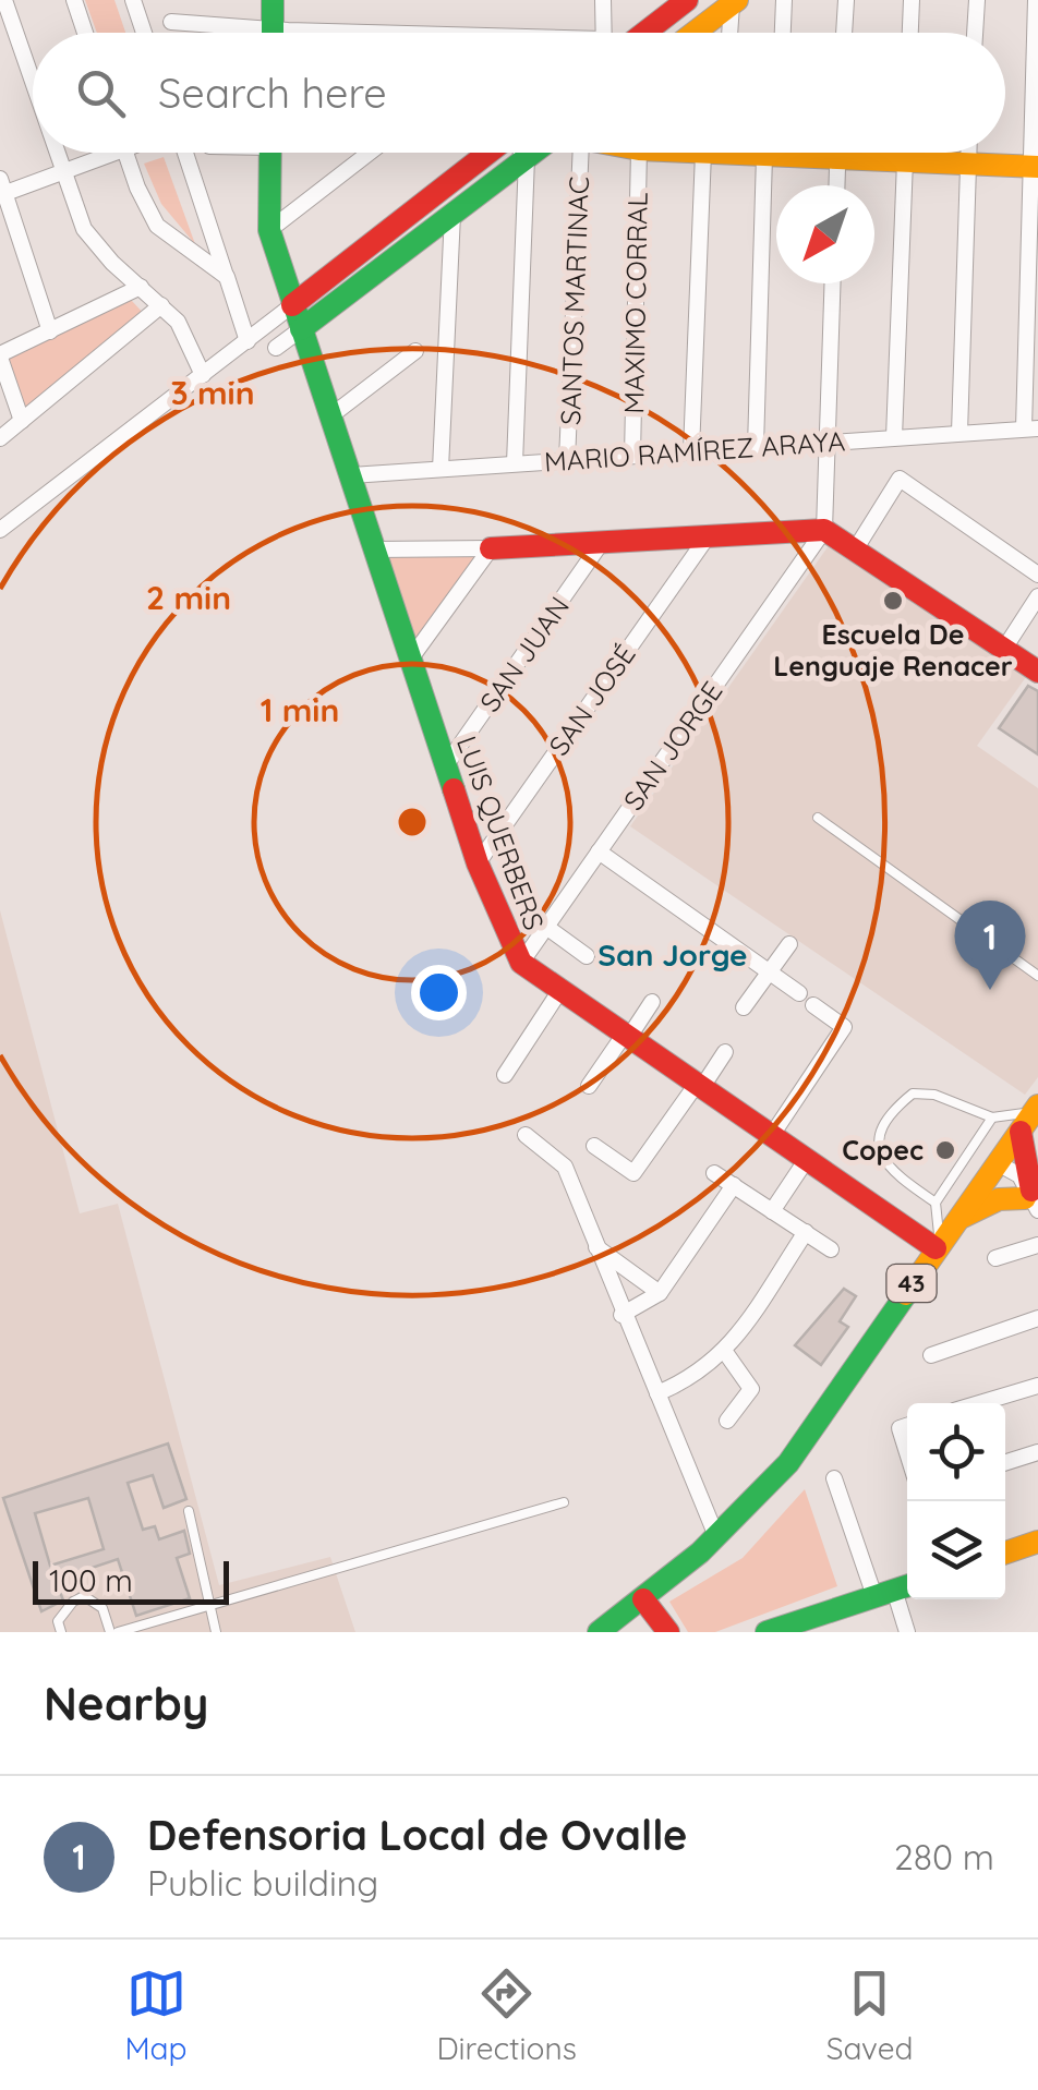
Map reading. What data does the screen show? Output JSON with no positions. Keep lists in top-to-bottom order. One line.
{"streets":{"street":["SANTOS MARTINAC","MAXIMO CORRAL","MARIO RAMÍREZ ARAYA","SAN JUAN","SAN JOSÉ","SAN JORGE","LUIS QUERBERS","43"]},"crossings":[["SANTOS MARTINAC","MARIO RAMÍREZ ARAYA"],["MAXIMO CORRAL","MARIO RAMÍREZ ARAYA"],["MARIO RAMÍREZ ARAYA","LUIS QUERBERS"],["SAN JUAN","LUIS QUERBERS"],["SAN JOSÉ","LUIS QUERBERS"],["SAN JORGE","LUIS QUERBERS"],["LUIS QUERBERS","43"]],"districts":["San Jorge"],"places":["Escuela De Lenguaje Renacer","Copec"],"scale_bar":"100 m","north":"bottom left","page":{"search":"Search here","pins":"1","scale":"100 m","heading":"Nearby","list":[{"mark":"1","name":"Defensoria Local de Ovalle","note":"Public building","value":"280 m"}],"nav":["Map","Directions","Saved"]},"rings":["3 min","2 min","1 min"]}
